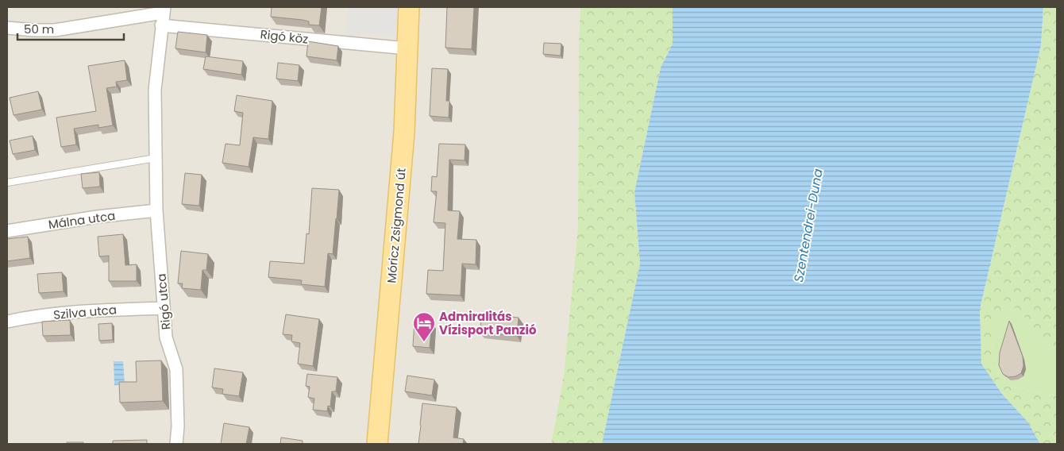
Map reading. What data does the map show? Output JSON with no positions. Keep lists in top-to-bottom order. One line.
{"streets":{"main road":["Móricz Zsigmond út"],"street":["Rigó köz","Málna utca","Rigó utca","Szilva utca"]},"crossings":[["Rigó köz","Móricz Zsigmond út"],["Rigó köz","Rigó utca"],["Málna utca","Rigó utca"],["Rigó utca","Szilva utca"]],"water":["Szentendrei-Duna"],"places":{"hotel":["Admiralitás Vízisport Panzió"]},"scale_bar":"50 m"}
